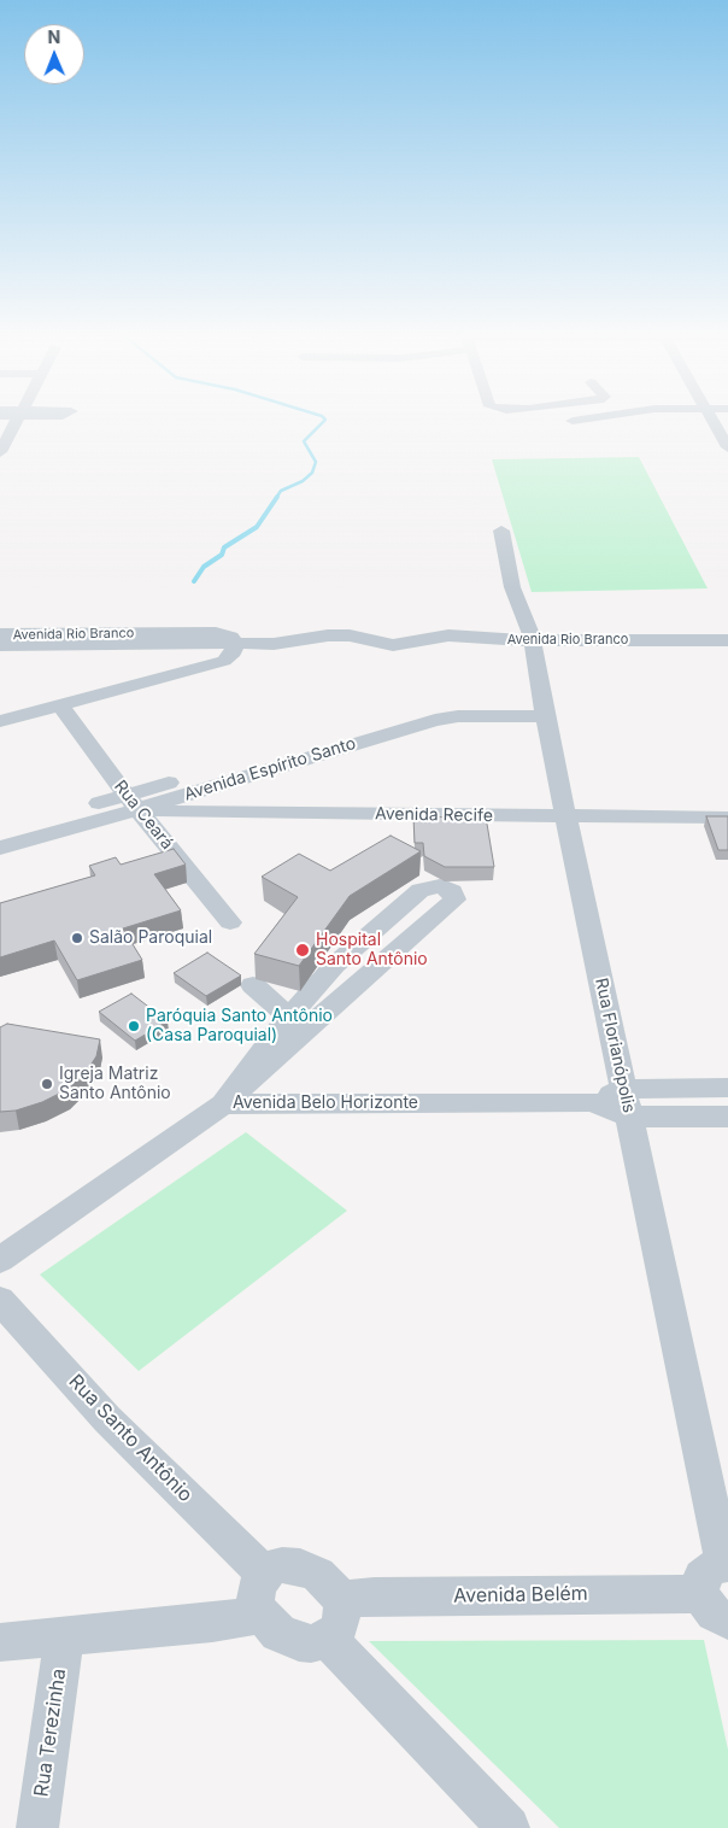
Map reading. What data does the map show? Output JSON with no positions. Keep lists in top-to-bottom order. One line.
{"streets":{"street":["Avenida Rio Branco","Avenida Espírito Santo","Rua Ceará","Avenida Recife","Rua Florianópolis","Avenida Belo Horizonte","Rua Santo Antônio","Avenida Belém","Rua Terezinha"]},"crossings":[["Avenida Rio Branco","Rua Florianópolis"],["Avenida Espírito Santo","Rua Ceará"],["Avenida Espírito Santo","Avenida Recife"],["Avenida Espírito Santo","Rua Florianópolis"],["Rua Ceará","Avenida Recife"],["Avenida Recife","Rua Florianópolis"],["Rua Florianópolis","Avenida Belo Horizonte"],["Rua Santo Antônio","Avenida Belém"]],"places":["Salão Paroquial","Hospital Santo Antônio","Paróquia Santo Antônio (Casa Paroquial)","Igreja Matriz Santo Antônio"],"north":"top"}
